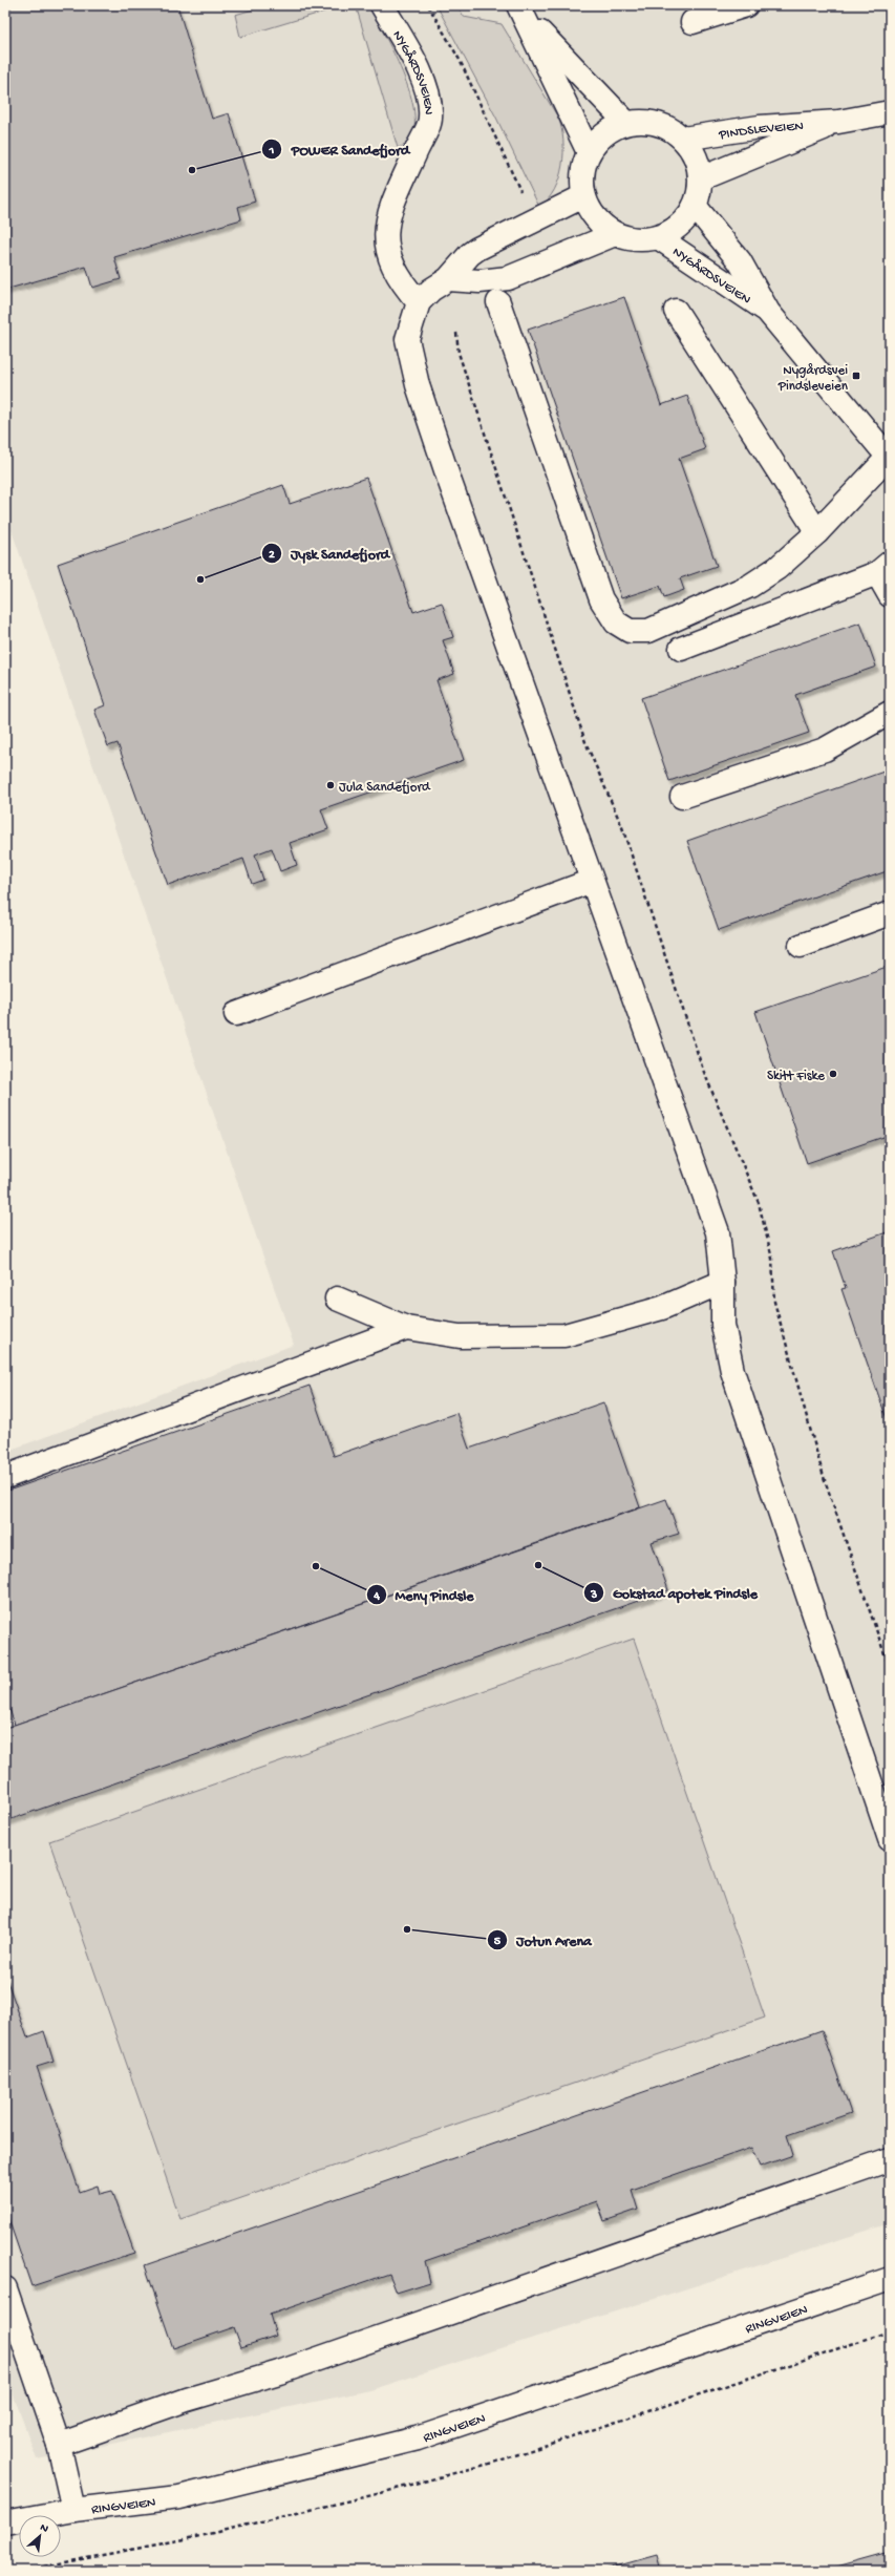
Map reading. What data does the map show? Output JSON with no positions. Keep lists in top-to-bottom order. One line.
{"streets":{"street":["NYGÅRDSVEIEN","PINDSLEVEIEN","RINGVEIEN"]},"crossings":[["NYGÅRDSVEIEN","PINDSLEVEIEN"]],"places":{"other":["POWER Sandefjord","Jysk Sandefjord","Jula Sandefjord","Skitt Fiske","Gokstad apotek Pindsle","Meny Pindsle","Jotun Arena"],"transit":["Nygårdsvei Pindsleveien"]},"north":"top right"}
